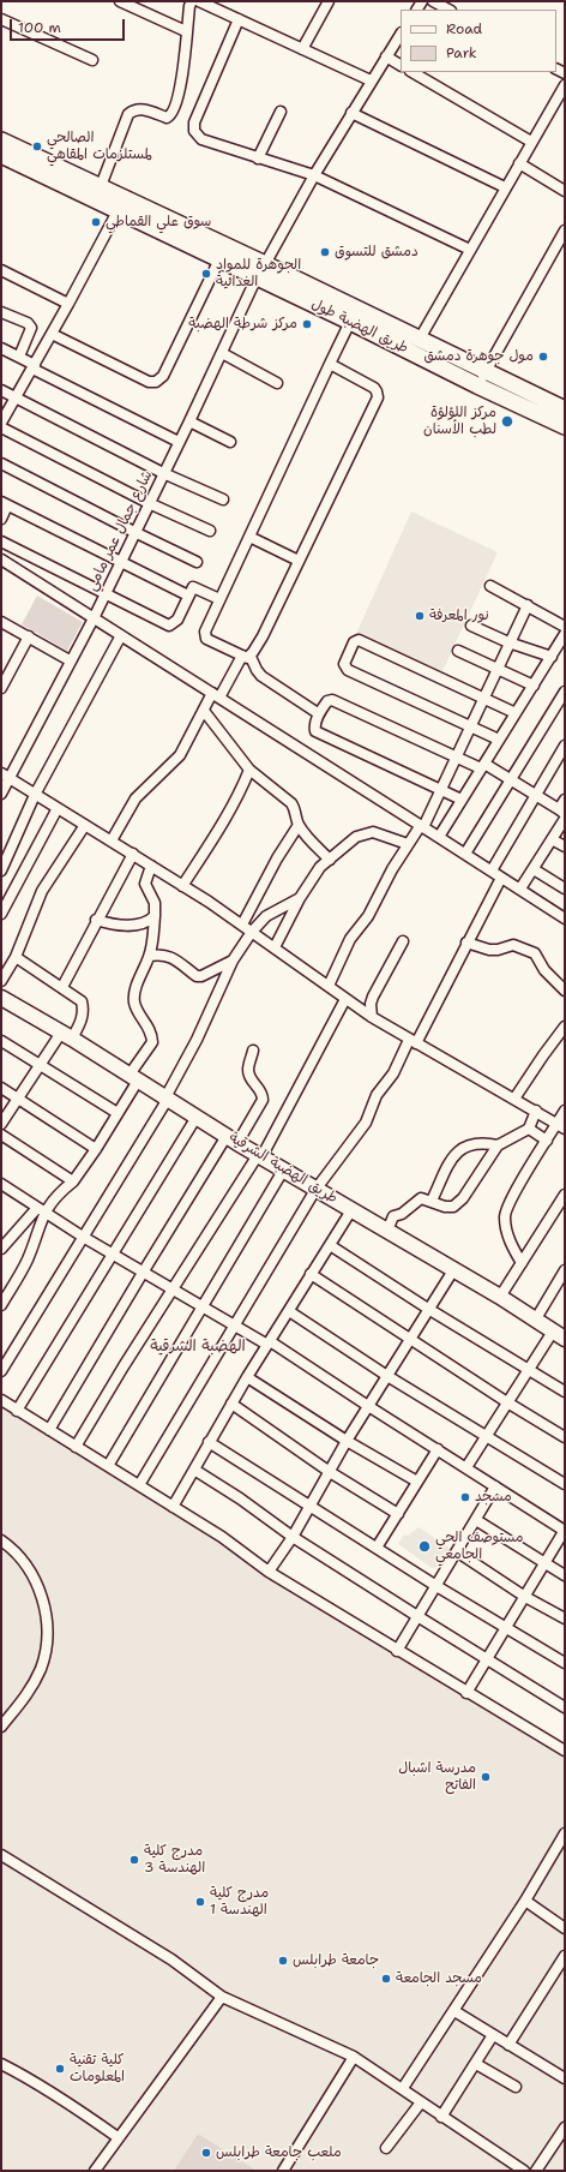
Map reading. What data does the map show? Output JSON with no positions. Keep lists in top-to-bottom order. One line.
{"streets":{"highway":["طريق الهضبة طول"],"main road":["طريق الهضبة الشرقية"],"street":["شارع جمال عمر مامي"]},"crossings":[["طريق الهضبة طول","شارع جمال عمر مامي"]],"districts":["الهضبة الشرقية"],"places":["الصالحي لمستلزمات المقاهي","سوق علي القماطي","دمشق للتسوق","الجوهرة للمواد الغدائية","مركز شرطة الهضبة","مول جوهرة دمشق","مركز اللؤلؤة لطب الأسنان","نور المعرفة","مسجد","مستوصف الحي الجامعي","مدرسة اشبال الفاتح","مدرج كلية الهندسة 3","مدرج كلية الهندسة 1","جامعة طرابلس","مسجد الجامعة","كلية تقنية المعلومات","ملعب جامعة طرابلس"],"legend":["Road","Park"],"scale_bar":"100 m"}
